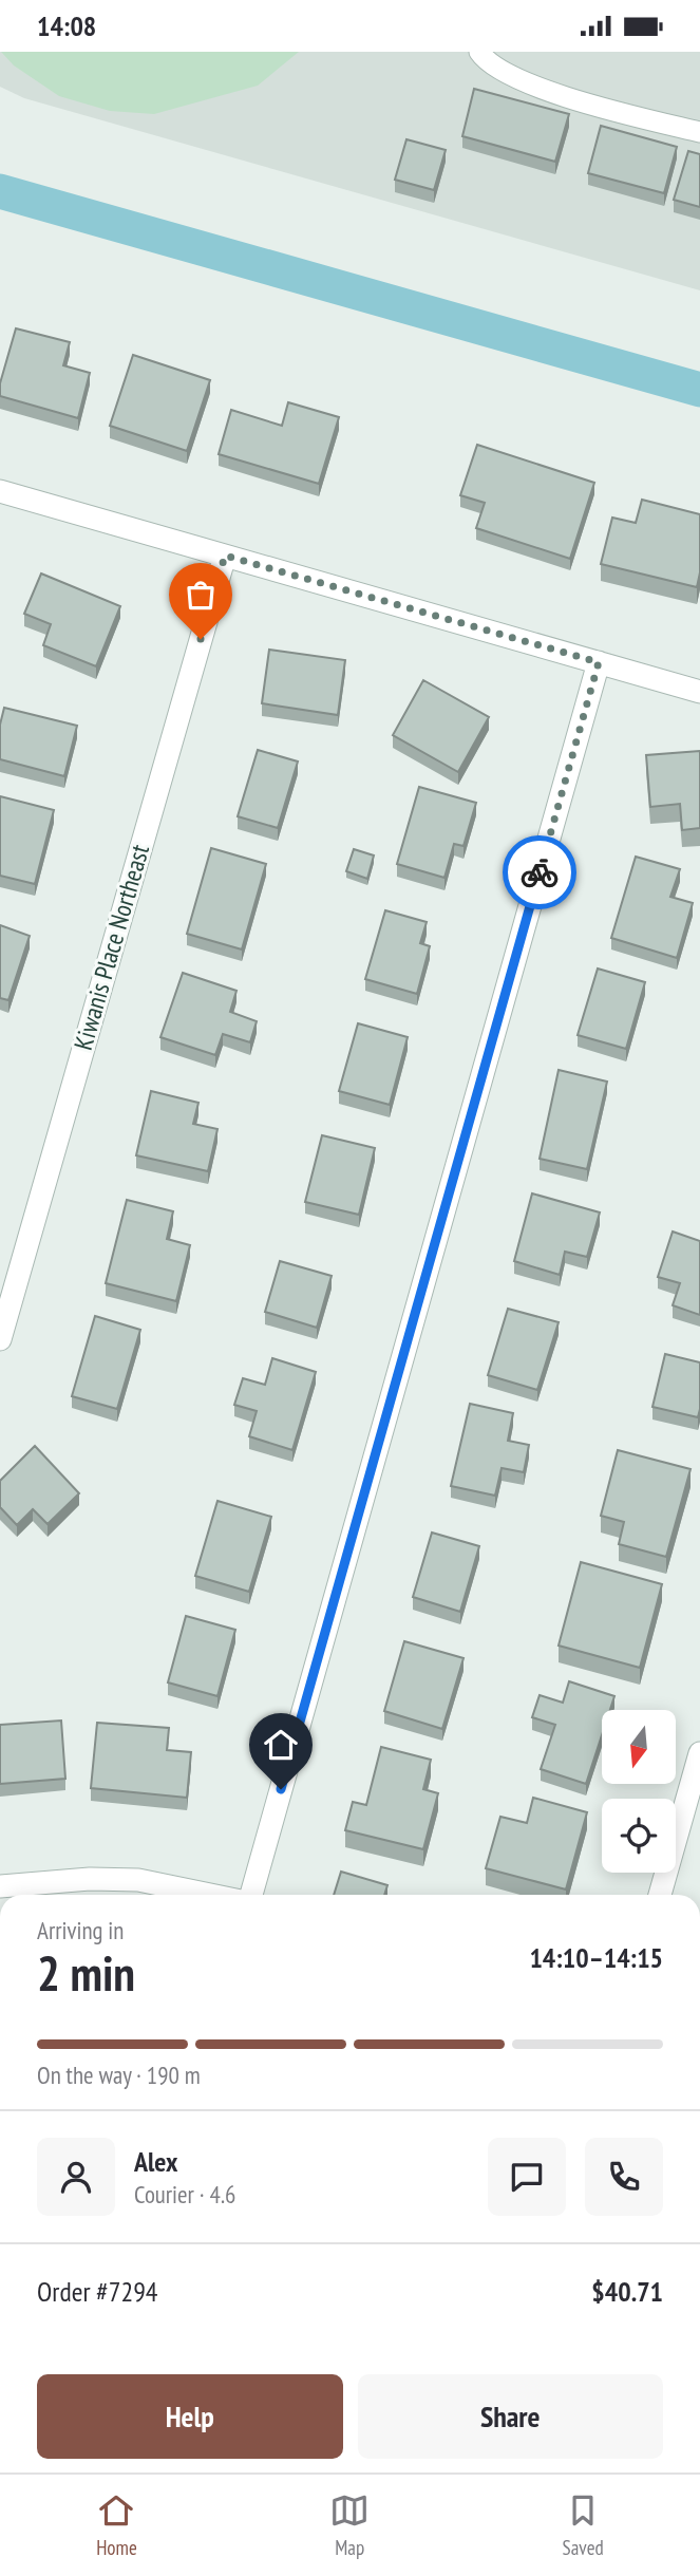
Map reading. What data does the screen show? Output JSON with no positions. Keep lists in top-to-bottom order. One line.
{"streets":{"street":["Kiwanis Place Northeast"]},"north":"bottom","page":{"status":"14:08","heading":["2 min","Arriving in","14:10–14:15"],"panel":["Alex","Courier · 4.6","Order #7294","$40.71"],"bar":"On the way · 190 m","buttons":["Help","Share"],"tabs":["Home","Map","Saved"]}}
